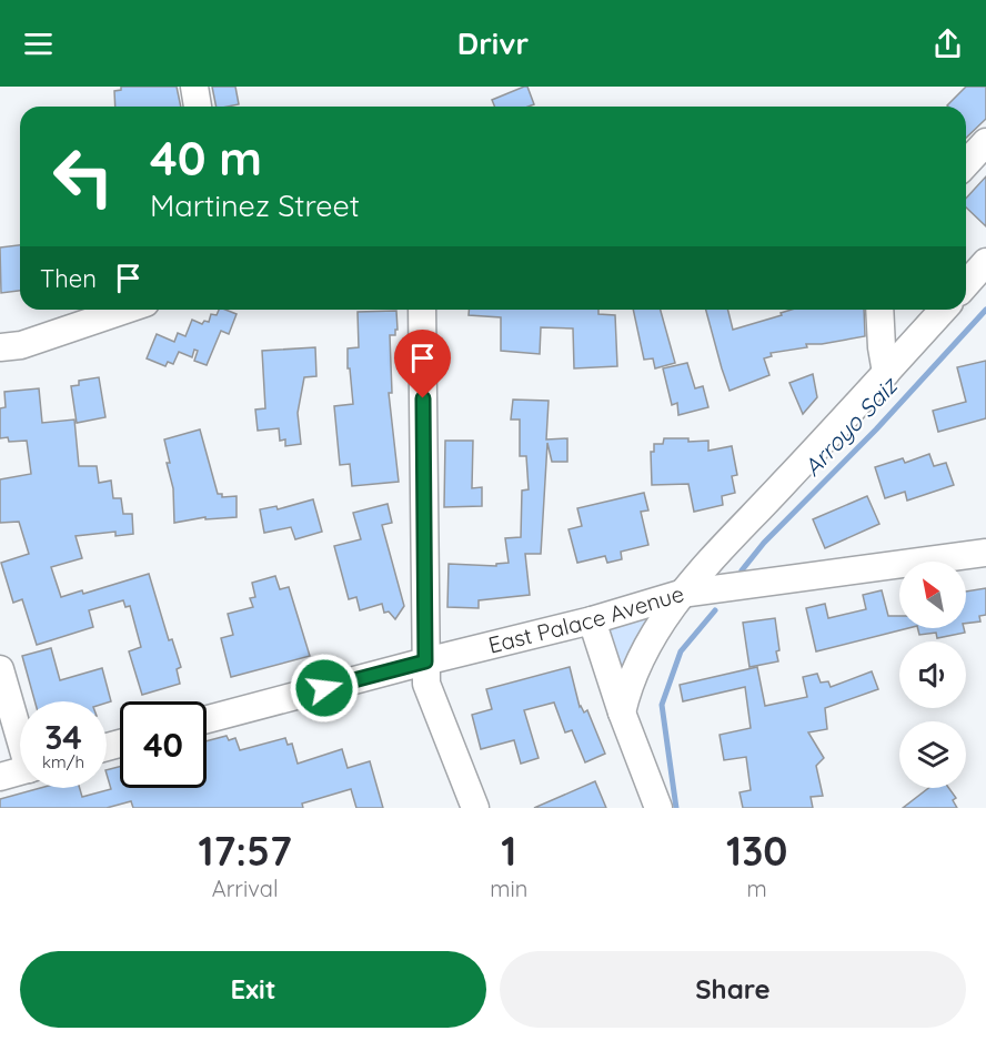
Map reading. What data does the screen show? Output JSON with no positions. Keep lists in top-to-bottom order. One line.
{"streets":{"street":["East Palace Avenue"]},"water":["Arroyo Saiz"],"north":"top left","page":{"header":"Drivr","turn":["40 m","Martinez Street"],"then":"Then","speed":"34 km/h","limit":"40","eta":["17:57","Arrival","1","min","130","m"],"buttons":["Exit","Share"]}}
